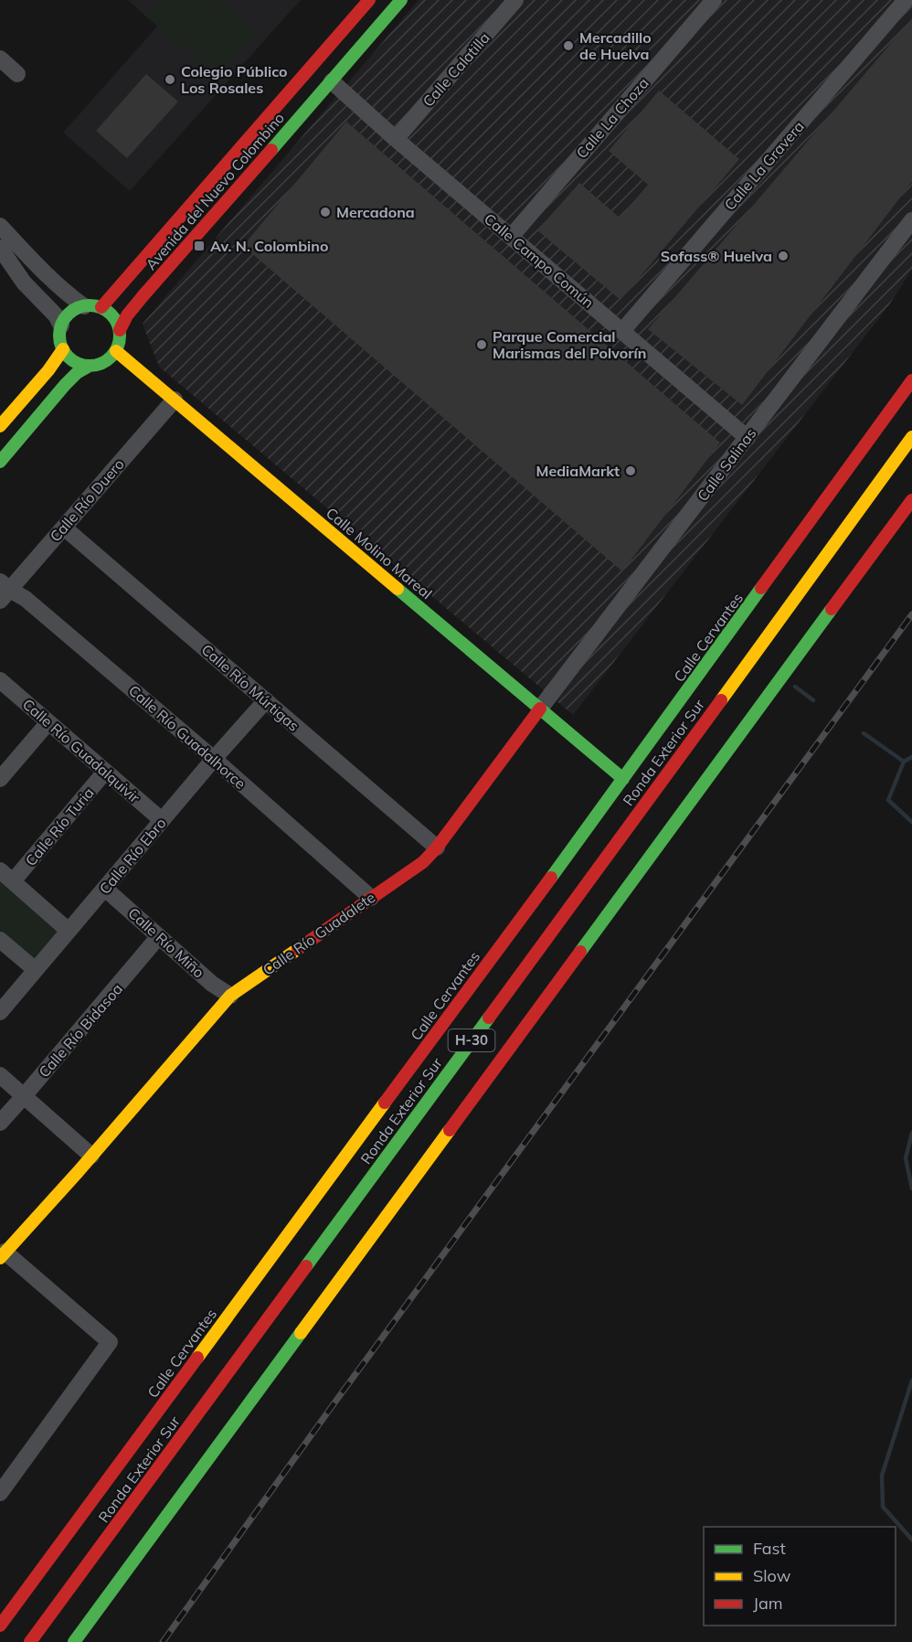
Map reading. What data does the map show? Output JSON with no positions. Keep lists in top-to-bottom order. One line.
{"streets":{"main road":["Avenida del Nuevo Colombino","Calle Molino Mareal","Calle Cervantes","Ronda Exterior Sur","Calle Río Guadalete","H-30"],"street":["Calle Calatilla","Calle La Choza","Calle La Gravera","Calle Campo Común","Calle Salinas","Calle Río Duero","Calle Río Múrtigas","Calle Río Guadalhorce","Calle Río Guadalquivir","Calle Río Turia","Calle Río Ebro","Calle Río Miño","Calle Río Bidasoa"]},"crossings":[["Calle Calatilla","Calle Campo Común"],["Calle La Choza","Calle Campo Común"],["Calle La Gravera","Calle Campo Común"],["Avenida del Nuevo Colombino","Calle Campo Común"],["Avenida del Nuevo Colombino","Calle Molino Mareal"],["Calle Campo Común","Calle Salinas"],["Calle Salinas","Calle Molino Mareal"],["Calle Salinas","Calle Río Guadalete"],["Calle Río Duero","Calle Molino Mareal"],["Calle Río Duero","Calle Río Múrtigas"],["Calle Río Duero","Calle Río Guadalhorce"],["Calle Molino Mareal","Calle Cervantes"],["Calle Molino Mareal","Calle Río Guadalete"],["Calle Río Múrtigas","Calle Río Ebro"],["Calle Río Múrtigas","Calle Río Guadalete"],["Calle Río Guadalhorce","Calle Río Ebro"],["Calle Río Guadalhorce","Calle Río Guadalete"],["Calle Río Guadalquivir","Calle Río Turia"],["Calle Río Guadalquivir","Calle Río Ebro"],["Calle Río Ebro","Calle Río Miño"],["Calle Río Guadalete","Calle Río Miño"],["Calle Río Miño","Calle Río Bidasoa"]],"places":{"other":["Mercadillo de Huelva","Colegio Público Los Rosales","Mercadona","Sofass® Huelva","Parque Comercial Marismas del Polvorín","MediaMarkt"],"transit":["Av. N. Colombino"]},"legend":["Fast","Slow","Jam"]}
